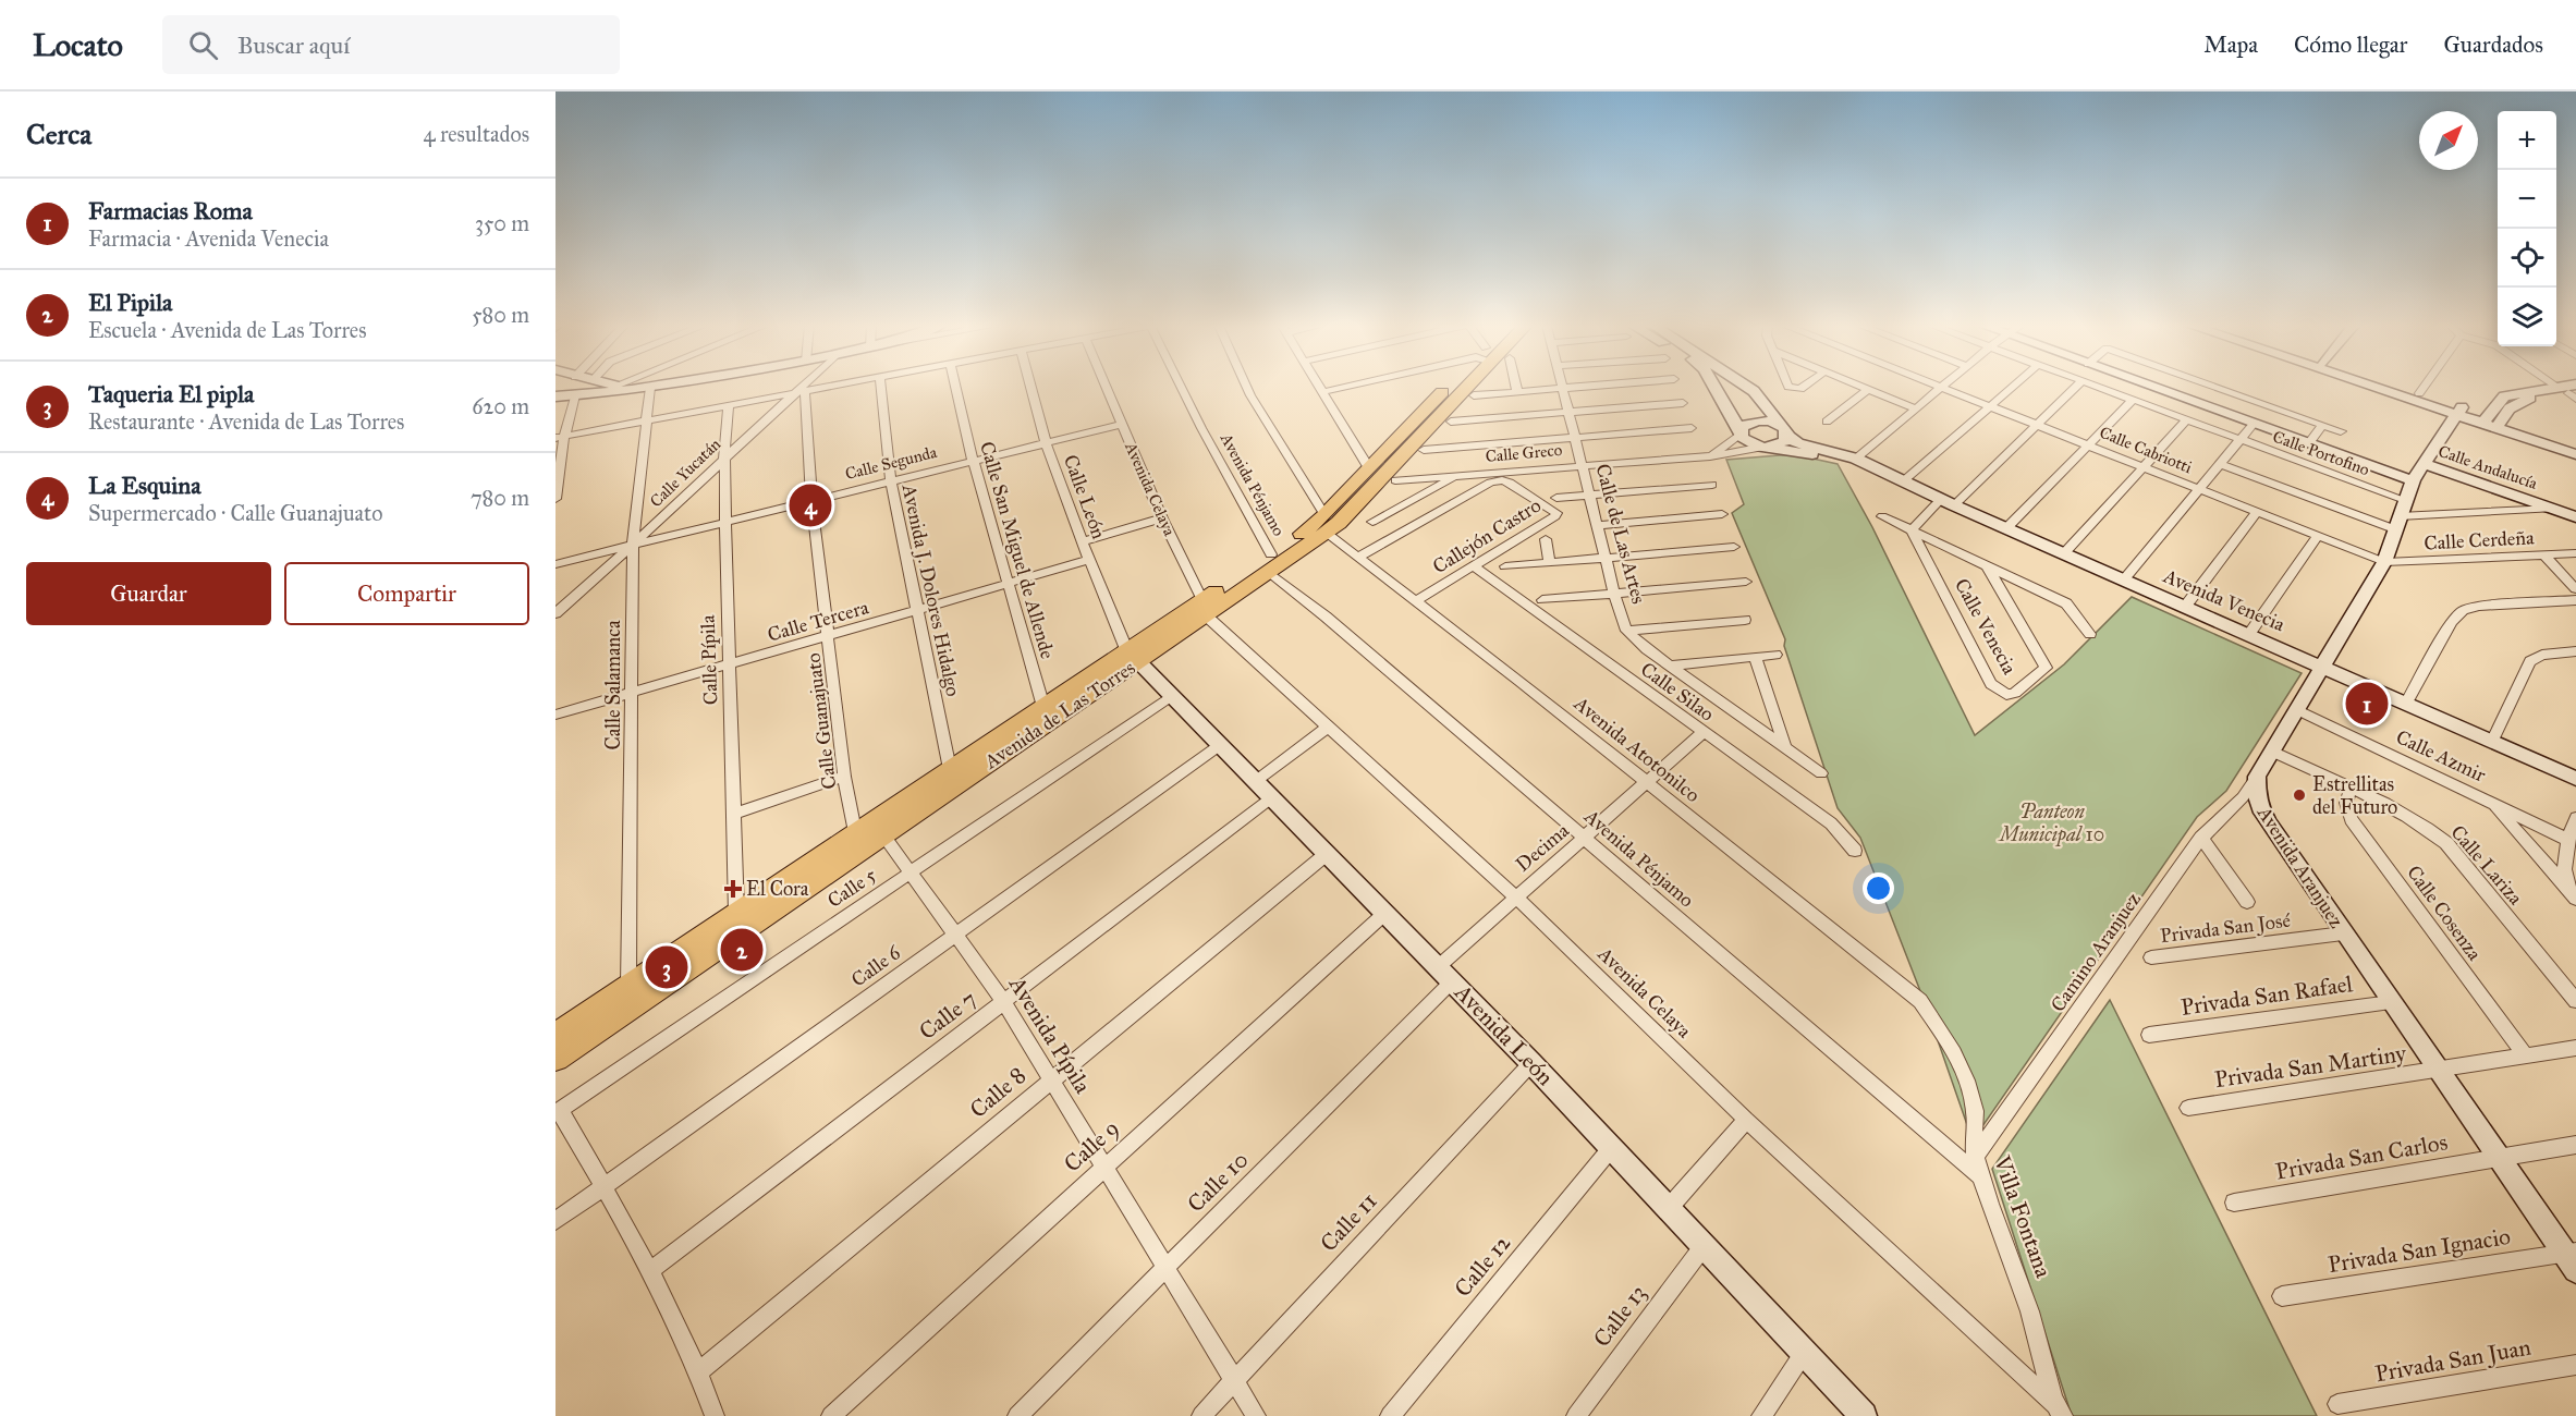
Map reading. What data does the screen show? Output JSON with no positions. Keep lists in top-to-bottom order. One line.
{"streets":{"main road":["Avenida de Las Torres"],"street":["Calle Cabriotti","Calle Greco","Calle Portofino","Calle Segunda","Calle Andalucía","Calle Yucatán","Avenida Pénjamo","Avenida Celaya","Calle León","Calle de Las Artes","Callejón Castro","Calle Cerdeña","Calle San Miguel de Allende","Avenida J. Dolores Hidalgo","Avenida Venecia","Calle Tercera","Calle Venecia","Calle Pípila","Calle Salamanca","Calle Silao","Calle Guanajuato","Avenida Atotonilco","Calle Azmir","Decima","Calle Lariza","Avenida Aranjuez","Calle 5","Calle Cosenza","Privada San José","Camino Aranjuez","Calle 6","Privada San Rafael","Calle 7","Avenida Pípila","Avenida León","Privada San Martiny","Calle 8","Calle 9","Privada San Carlos","Calle 10","Villa Fontana","Calle 11","Privada San Ignacio","Calle 12","Calle 13","Privada San Juan"]},"crossings":[["Calle Cabriotti","Calle Cerdeña"],["Calle Greco","Calle de Las Artes"],["Calle Greco","Avenida Venecia"],["Calle Segunda","Calle Yucatán"],["Calle Segunda","Avenida Celaya"],["Calle Segunda","Calle León"],["Calle Segunda","Calle San Miguel de Allende"],["Calle Segunda","Avenida J. Dolores Hidalgo"],["Calle Segunda","Calle Pípila"],["Calle Segunda","Calle Salamanca"],["Calle Segunda","Calle Guanajuato"],["Calle Yucatán","Calle Pípila"],["Calle Yucatán","Calle Salamanca"],["Avenida Pénjamo","Avenida de Las Torres"],["Avenida Pénjamo","Decima"],["Avenida Pénjamo","Villa Fontana"],["Avenida Celaya","Avenida de Las Torres"],["Avenida Celaya","Decima"],["Avenida Celaya","Villa Fontana"],["Calle León","Calle Tercera"],["Calle León","Avenida de Las Torres"],["Calle León","Avenida León"],["Callejón Castro","Calle Silao"],["Callejón Castro","Avenida Atotonilco"],["Calle San Miguel de Allende","Calle Tercera"],["Calle San Miguel de Allende","Avenida de Las Torres"],["Avenida J. Dolores Hidalgo","Calle Tercera"],["Avenida J. Dolores Hidalgo","Avenida de Las Torres"],["Calle Tercera","Calle Pípila"],["Calle Tercera","Calle Salamanca"],["Calle Tercera","Calle Guanajuato"],["Calle Pípila","Avenida de Las Torres"],["Calle Salamanca","Avenida de Las Torres"],["Calle Silao","Decima"],["Avenida de Las Torres","Calle Guanajuato"],["Avenida de Las Torres","Avenida Atotonilco"],["Avenida de Las Torres","Avenida Pípila"],["Avenida de Las Torres","Avenida León"],["Calle Guanajuato","Avenida Pípila"],["Avenida Atotonilco","Decima"],["Avenida Atotonilco","Villa Fontana"],["Decima","Avenida León"],["Decima","Calle 10"],["Calle Lariza","Calle Cosenza"],["Avenida Aranjuez","Privada San José"],["Avenida Aranjuez","Camino Aranjuez"],["Avenida Aranjuez","Privada San Rafael"],["Avenida Aranjuez","Privada San Martiny"],["Avenida Aranjuez","Privada San Carlos"],["Avenida Aranjuez","Privada San Ignacio"],["Calle 5","Avenida Pípila"],["Calle 5","Avenida León"],["Calle Cosenza","Privada San Martiny"],["Camino Aranjuez","Villa Fontana"],["Calle 6","Avenida Pípila"],["Calle 6","Avenida León"],["Calle 7","Avenida Pípila"],["Calle 7","Avenida León"],["Avenida Pípila","Calle 8"],["Avenida Pípila","Calle 9"],["Avenida Pípila","Calle 10"],["Avenida Pípila","Calle 11"],["Avenida León","Calle 8"],["Avenida León","Calle 9"],["Avenida León","Calle 10"],["Avenida León","Calle 11"],["Avenida León","Calle 12"],["Avenida León","Calle 13"]],"parks":["Panteon Municipal 10"],"places":{"other":["Estrellitas del Futuro"],"health":["El Cora"]},"north":"top right","page":{"header":"Locato","search":"Buscar aquí","nav":["Mapa","Cómo llegar","Guardados"],"heading":["Cerca","4 resultados"],"map_buttons":["+","−"],"list":[{"mark":"1","name":"Farmacias Roma","note":"Farmacia · Avenida Venecia","value":"350 m"},{"mark":"2","name":"El Pipila","note":"Escuela · Avenida de Las Torres","value":"580 m"},{"mark":"3","name":"Taqueria El pipla","note":"Restaurante · Avenida de Las Torres","value":"620 m"},{"mark":"4","name":"La Esquina","note":"Supermercado · Calle Guanajuato","value":"780 m"}],"pins":["4","1","2","3"],"buttons":["Guardar","Compartir"]}}
